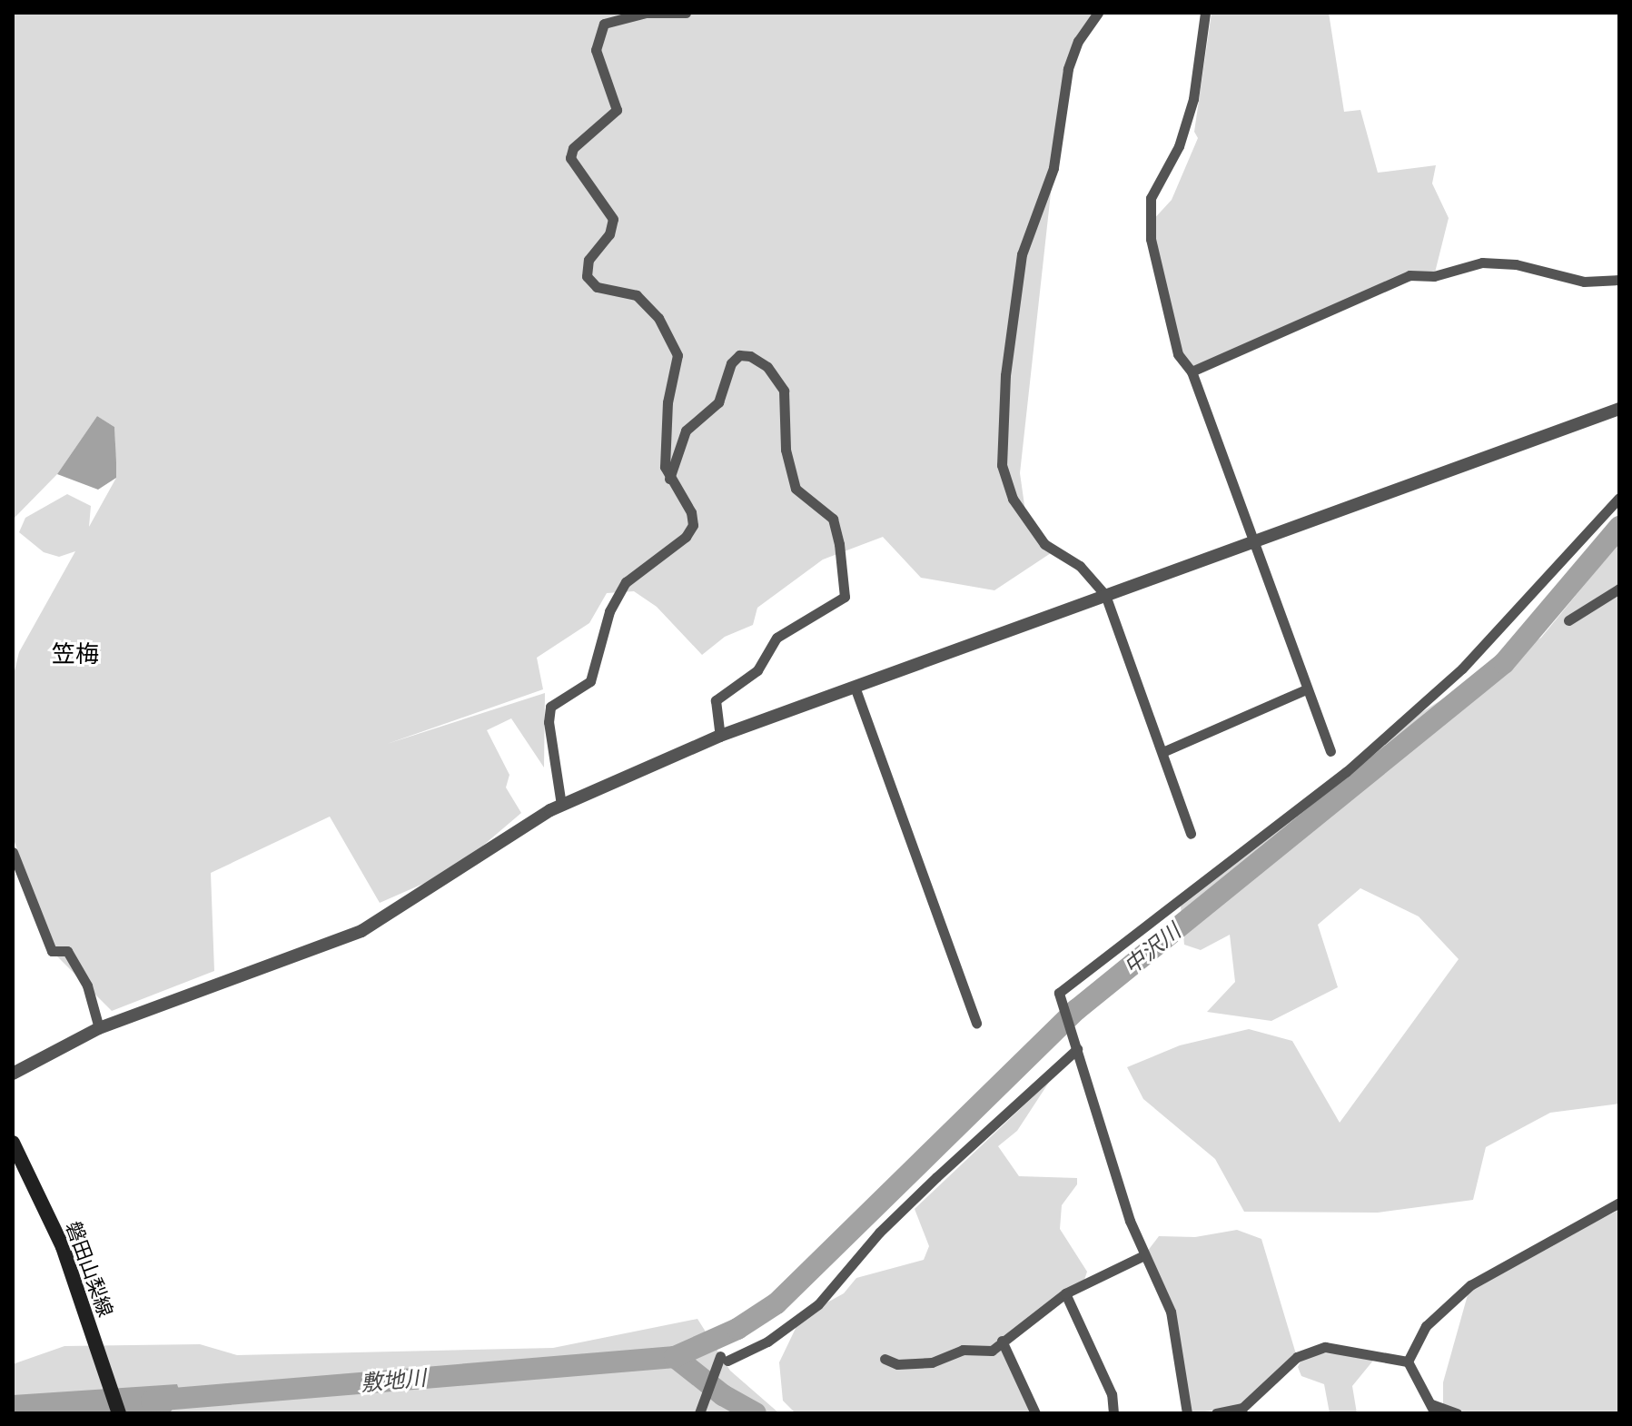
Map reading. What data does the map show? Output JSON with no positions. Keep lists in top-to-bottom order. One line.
{"streets":{"main road":["磐田山梨線"]},"districts":["笠梅"],"water":["中沢川","敷地川"]}
